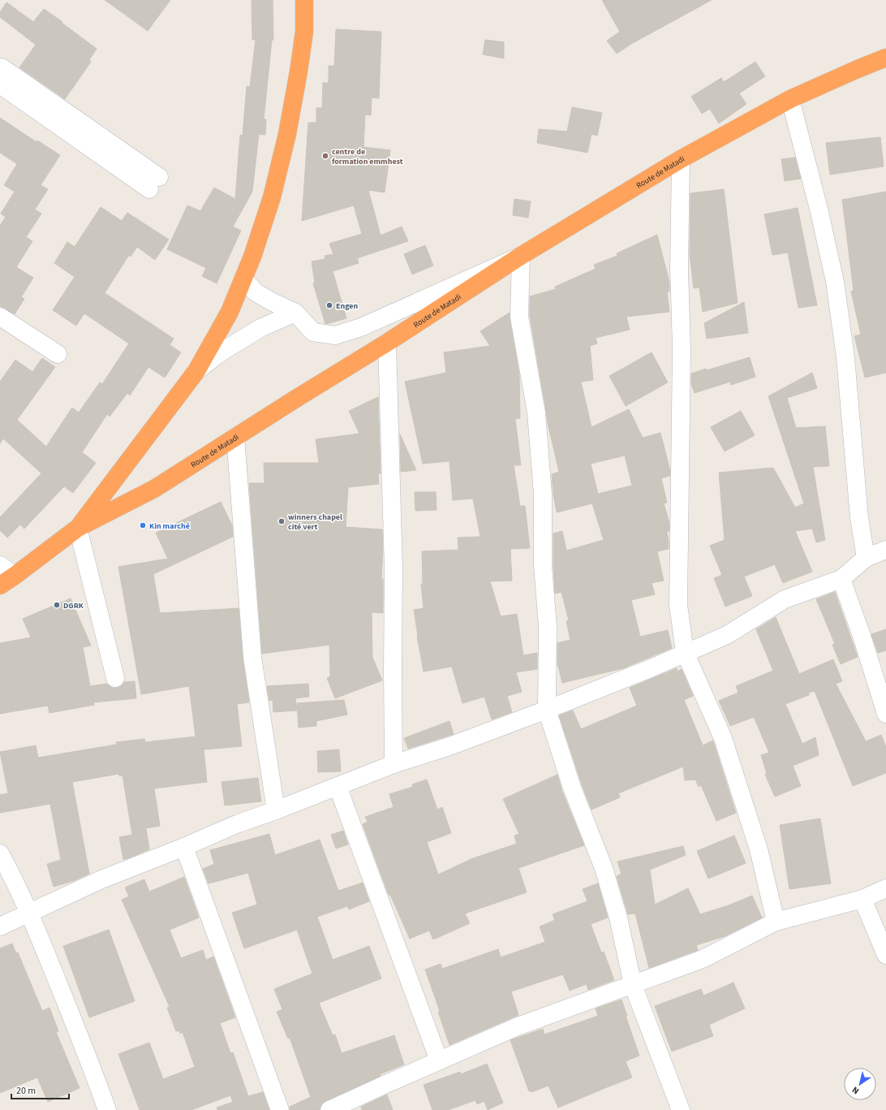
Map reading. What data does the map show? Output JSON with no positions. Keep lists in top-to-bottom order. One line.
{"streets":{"highway":["Route de Matadi"]},"places":["centre de formation emmhest","Engen","winners chapel cité vert","Kin marché","DGRK"],"scale_bar":"20 m","north":"bottom left"}
